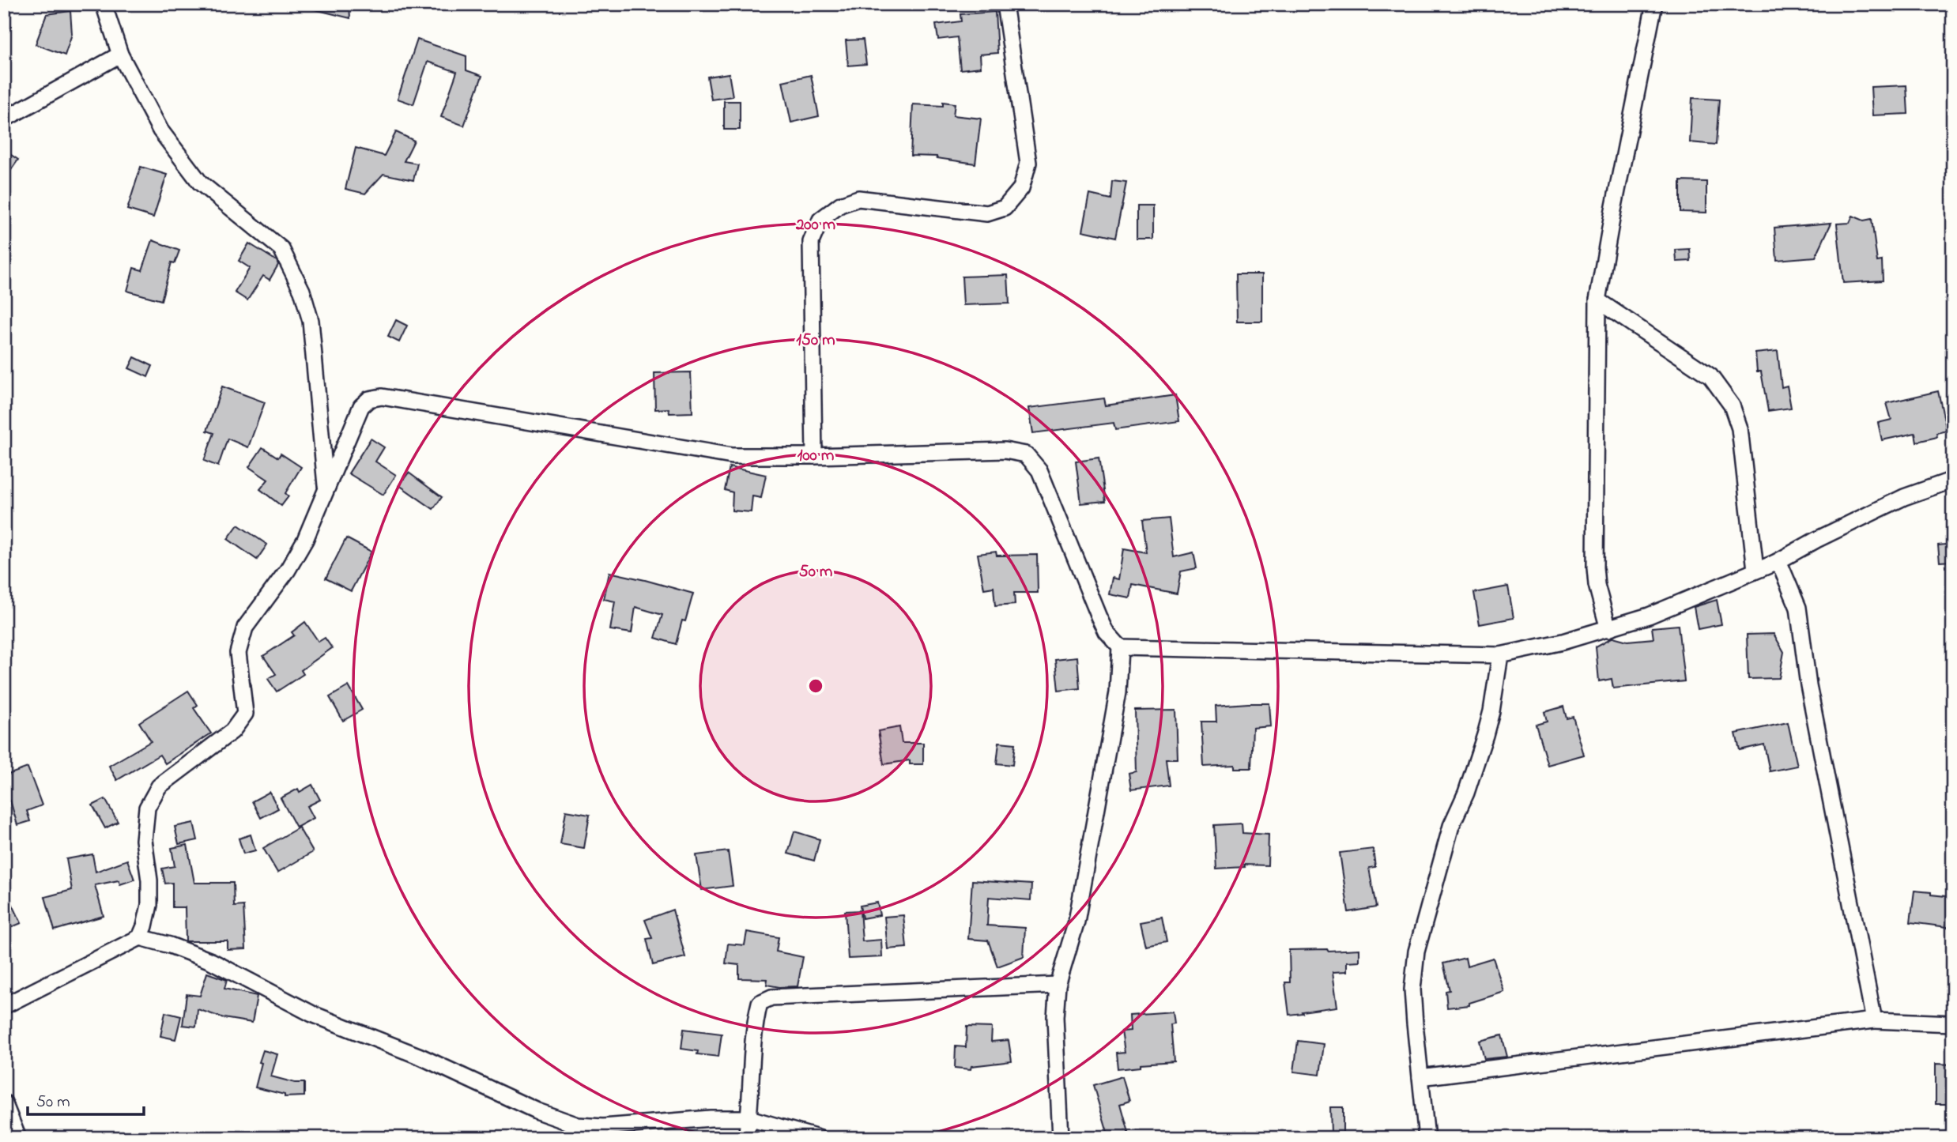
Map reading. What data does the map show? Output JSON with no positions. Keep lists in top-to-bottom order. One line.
{"scale_bar":"50 m","rings":["200 m","150 m","100 m","50 m"]}
